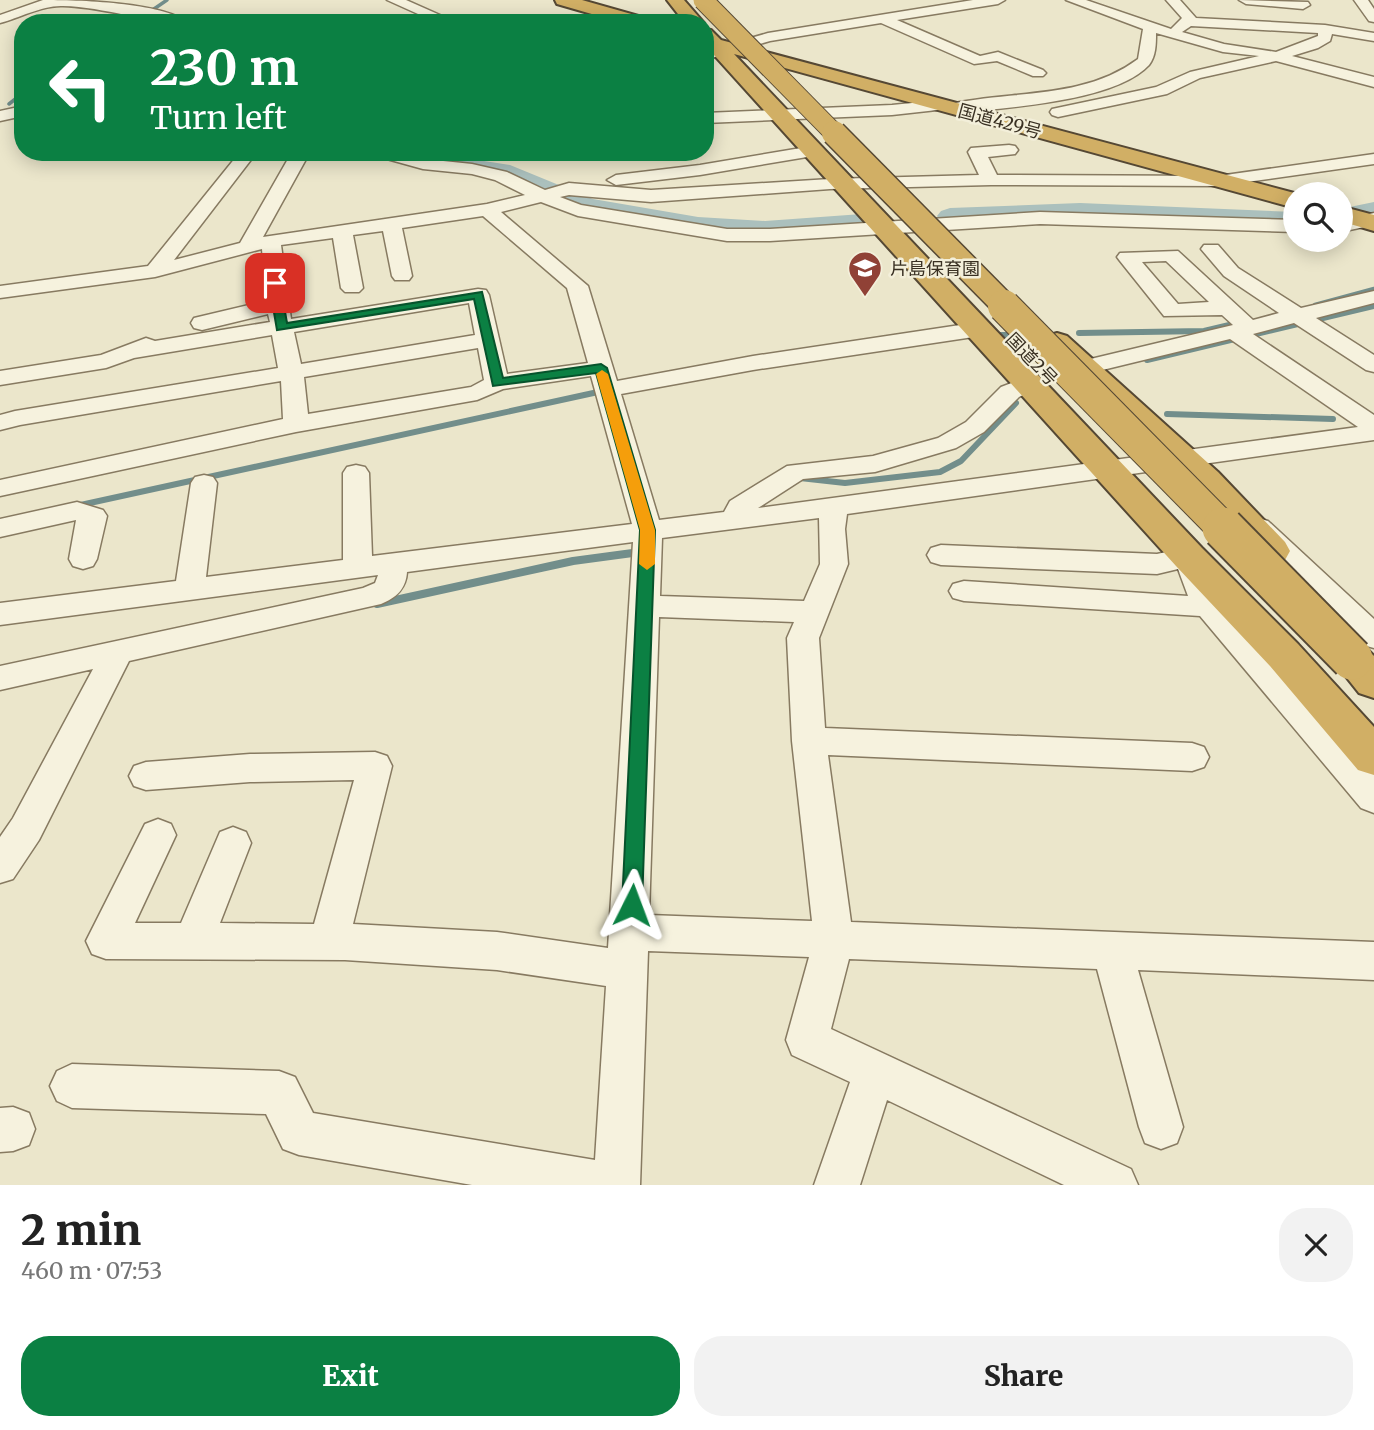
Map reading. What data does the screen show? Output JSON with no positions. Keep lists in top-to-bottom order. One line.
{"streets":{"highway":["国道429号","国道2号"]},"crossings":[["国道429号","国道2号"]],"places":{"school or university":["片島保育園"]},"page":{"turn":["230 m","Turn left"],"heading":["2 min","460 m · 07:53"],"buttons":["Exit","Share"]}}
